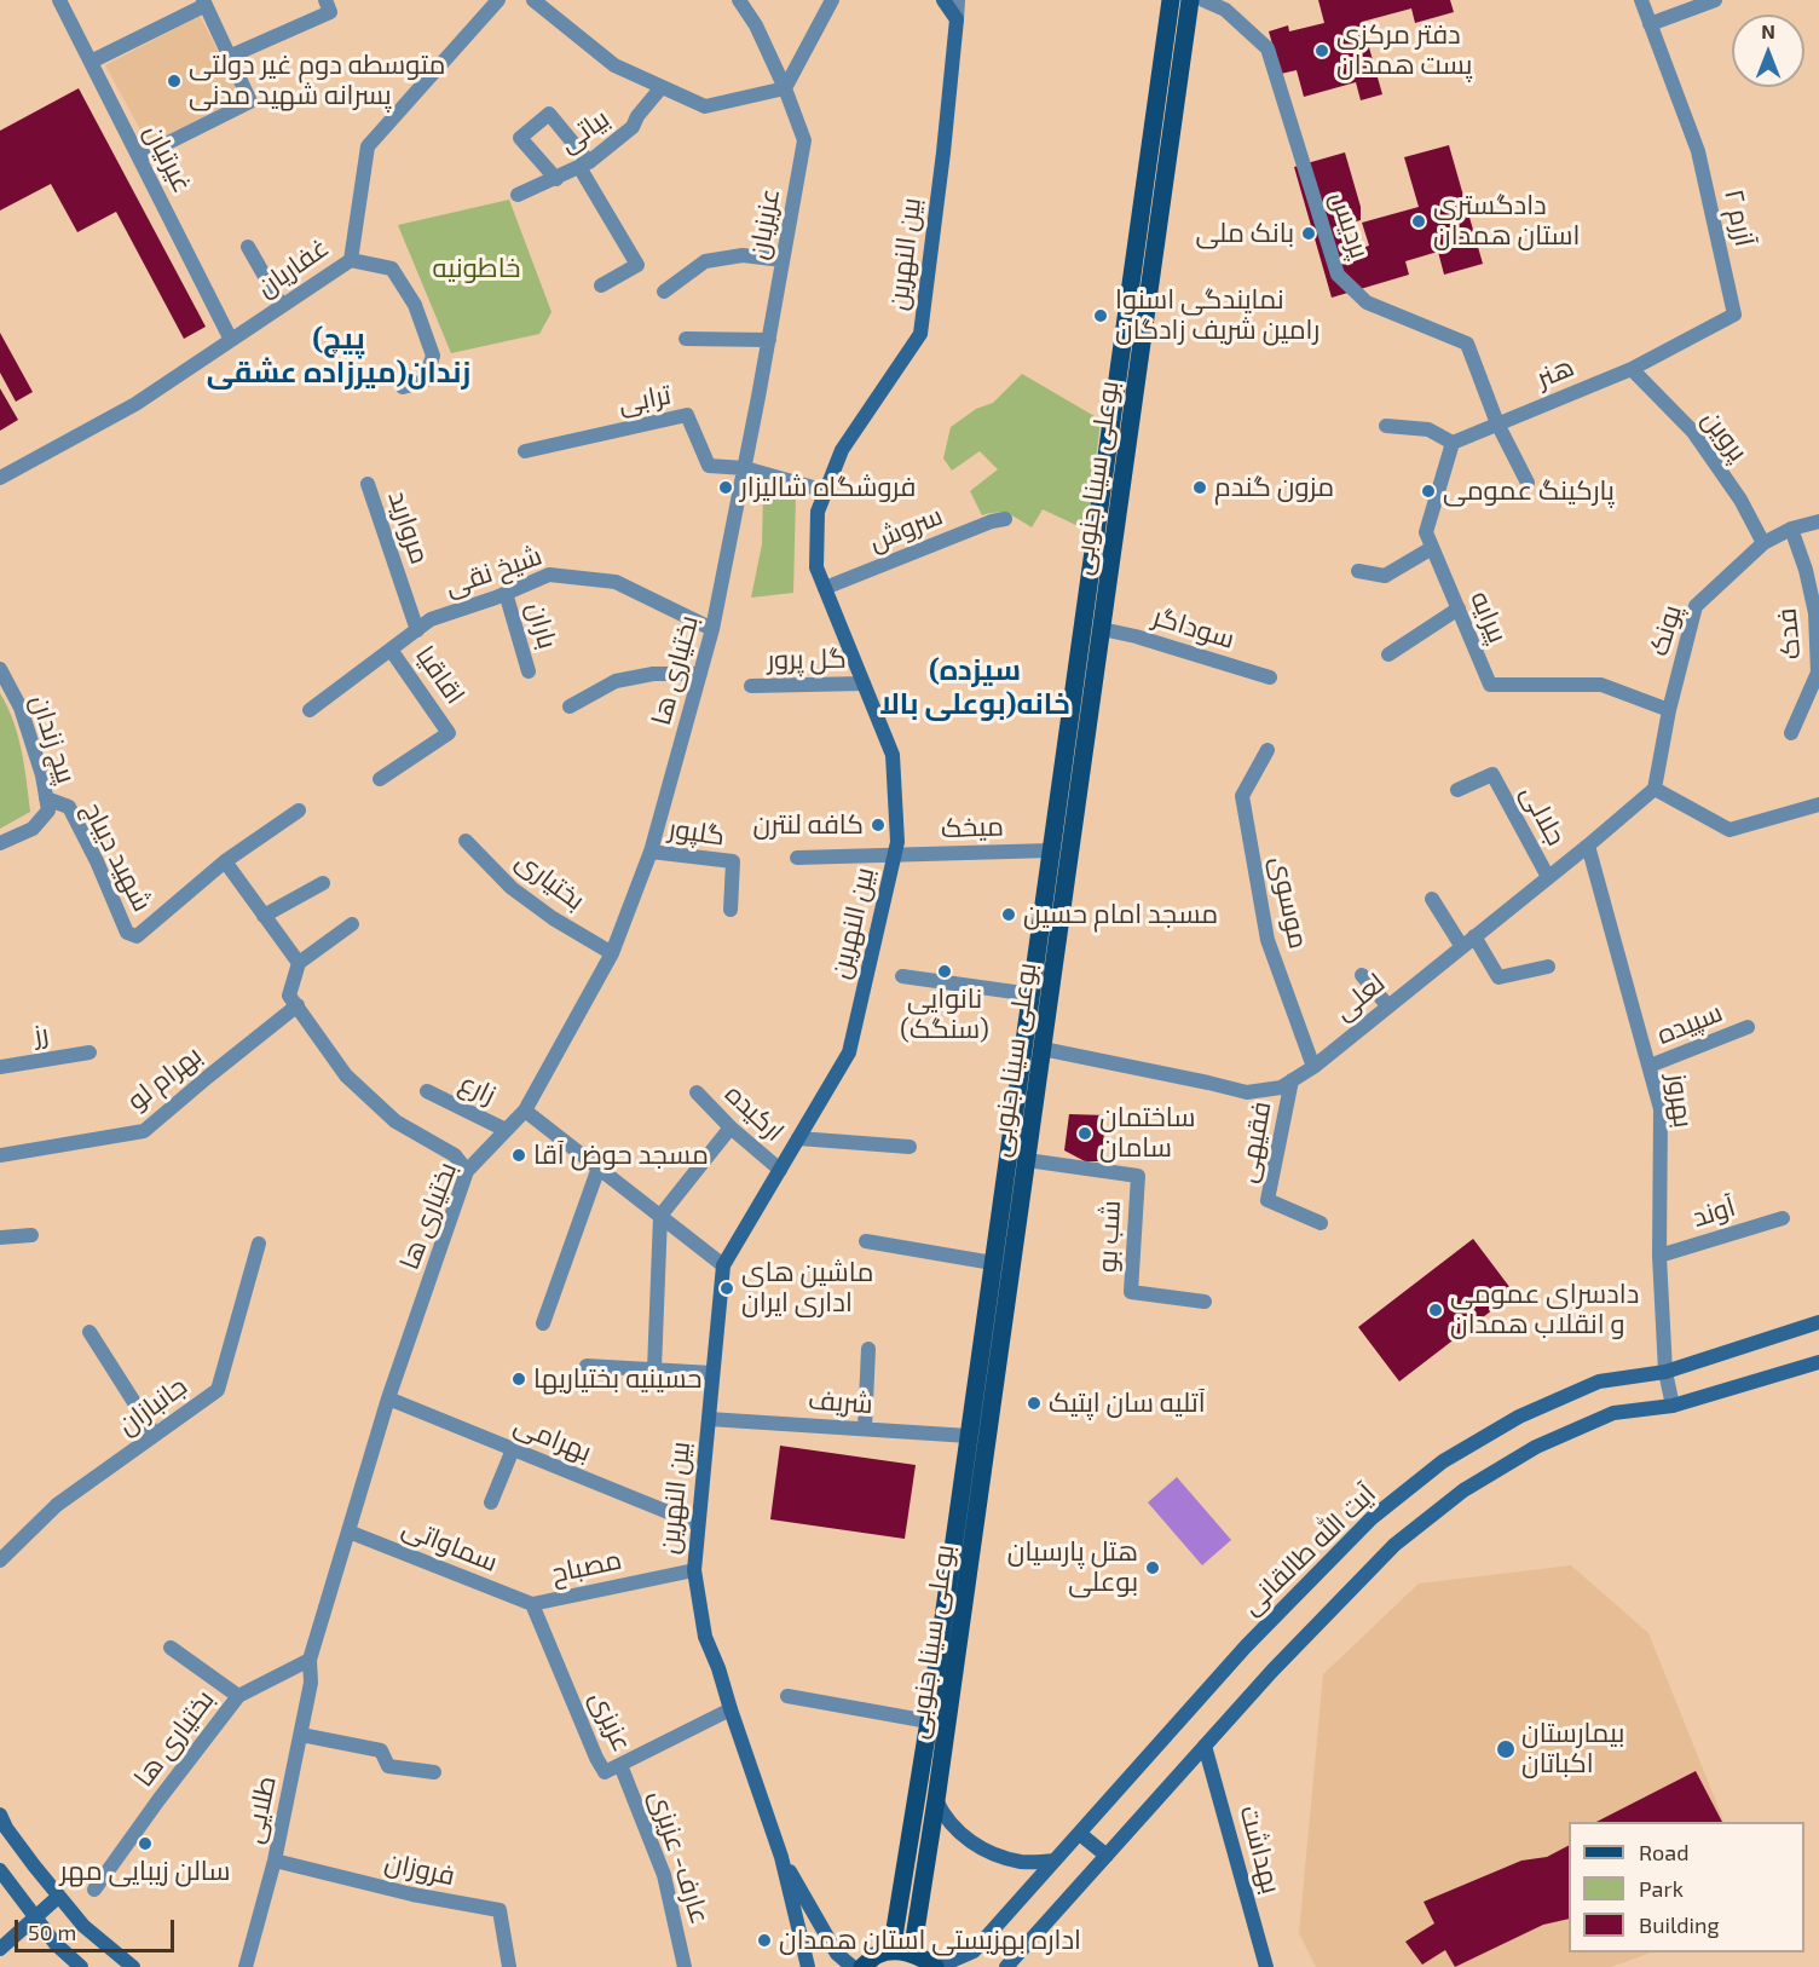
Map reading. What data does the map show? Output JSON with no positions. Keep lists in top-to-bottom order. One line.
{"streets":{"main road":["بین النهرین","بوعلی سینا جنوبی","آیت الله طالقانی","بهداشت"],"street":["بیاتی","غیرتیان","آزرم ۲","عزیزیان","پردیس","غفاریان","هنر","ترابی","پروین","مروارید","سروش","شیخ نقی","پیرایه","باران","سوداگر","پونک","فدک","گل پرور","بختیاری ها","اقاقیا","پیچ زندان","جلالی","میخک","گلپور","شهید دیباج","بختیاری","موسوی","لعلی","سپیده","رز","بهرام لو","زارع","بهروز","ارکیده","فقیهی","آوند","شب بو","شریف","جانبازان","بهرامی","سماواتی","مصباح","عزیزی","طلایی","عارف- عزیزی","فروزان"]},"crossings":[["غیرتیان","غفاریان"],["آزرم ۲","هنر"],["آزرم ۲","پروین"],["عزیزیان","ترابی"],["عزیزیان","بختیاری ها"],["پردیس","هنر"],["بین النهرین","سروش"],["بین النهرین","گل پرور"],["بین النهرین","میخک"],["بین النهرین","ارکیده"],["بین النهرین","شریف"],["بین النهرین","بهرامی"],["بین النهرین","مصباح"],["بین النهرین","عزیزی"],["هنر","پروین"],["ترابی","بختیاری ها"],["پروین","پونک"],["بوعلی سینا جنوبی","سوداگر"],["بوعلی سینا جنوبی","میخک"],["بوعلی سینا جنوبی","لعلی"],["بوعلی سینا جنوبی","شب بو"],["بوعلی سینا جنوبی","شریف"],["مروارید","شیخ نقی"],["شیخ نقی","باران"],["شیخ نقی","بختیاری ها"],["شیخ نقی","اقاقیا"],["پیرایه","پونک"],["پونک","فدک"],["پونک","لعلی"],["بختیاری ها","گلپور"],["بختیاری ها","بختیاری"],["بختیاری ها","زارع"],["بختیاری ها","بهرامی"],["بختیاری ها","سماواتی"],["بختیاری ها","طلایی"],["پیچ زندان","شهید دیباج"],["جلالی","لعلی"],["موسوی","لعلی"],["لعلی","بهروز"],["لعلی","فقیهی"],["سپیده","بهروز"],["بهروز","آوند"],["بهروز","آیت الله طالقانی"],["سماواتی","مصباح"],["سماواتی","عزیزی"],["آیت الله طالقانی","بهداشت"],["مصباح","عزیزی"],["عزیزی","عارف- عزیزی"],["طلایی","فروزان"]],"districts":["(پیچ زندان(میرزاده عشقی","(سیزده خانه(بوعلی بالا"],"parks":["خاطونیه"],"places":["دفتر مرکزی پست همدان","متوسطه دوم غیر دولتی پسرانه شهید مدنی","دادگستری استان همدان","بانک ملی","نمایندگی اسنوا رامین شریف زادگان","فروشگاه شالیزار","مزون گندم","پارکینگ عمومی","کافه لنترن","مسجد امام حسین","نانوایی (سنگک)","ساختمان سامان","مسجد حوض آقا","ماشین های اداری ایران","دادسرای عمومی و انقلاب همدان","حسینیه بختیاریها","آتلیه سان اپتیک","هتل پارسیان بوعلی","بیمارستان اکباتان","سالن زیبایی مهر","اداره بهزیستی استان همدان"],"legend":["Road","Park","Building"],"scale_bar":"50 m","north":"top"}
